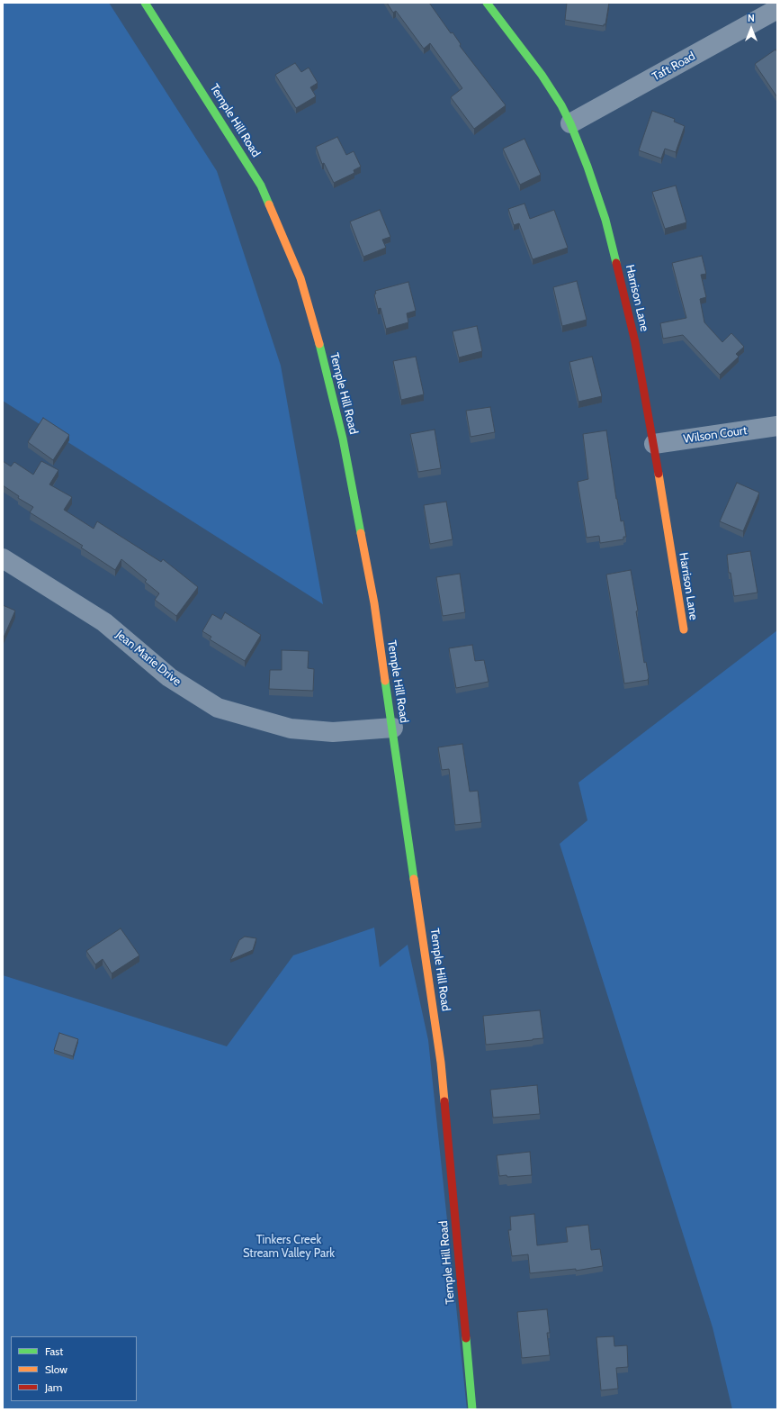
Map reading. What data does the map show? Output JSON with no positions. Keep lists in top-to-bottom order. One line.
{"streets":{"main road":["Temple Hill Road","Harrison Lane"],"street":["Taft Road","Wilson Court","Jean Marie Drive"]},"crossings":[["Taft Road","Harrison Lane"],["Temple Hill Road","Jean Marie Drive"],["Harrison Lane","Wilson Court"]],"parks":["Tinkers Creek Stream Valley Park"],"legend":["Fast","Slow","Jam"],"north":"top"}
